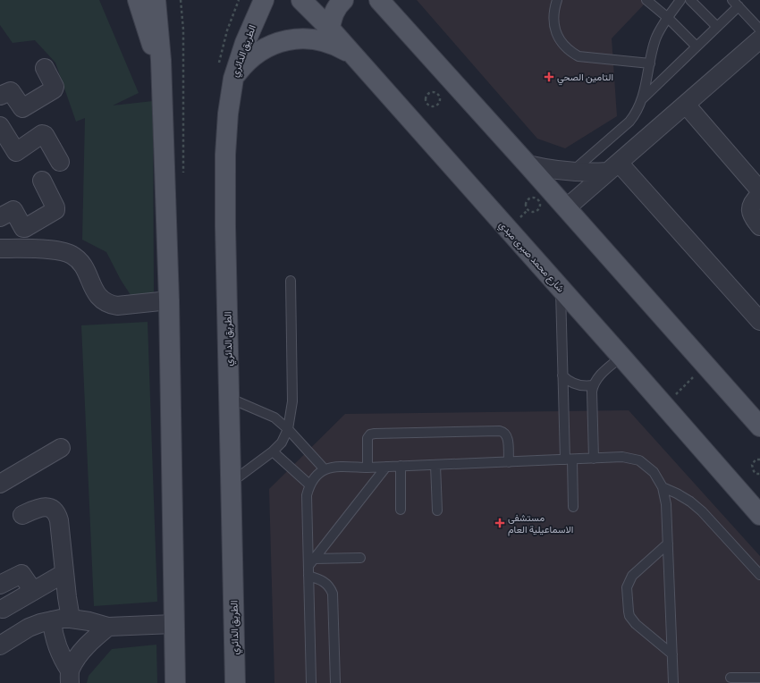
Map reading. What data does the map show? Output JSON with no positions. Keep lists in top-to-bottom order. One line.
{"streets":{"main road":["الطريق الدائري","شارع محمد صبرى مبدي"]},"places":{"health":["التامين الصحي","مستشفى الاسماعيلية العام"]}}
